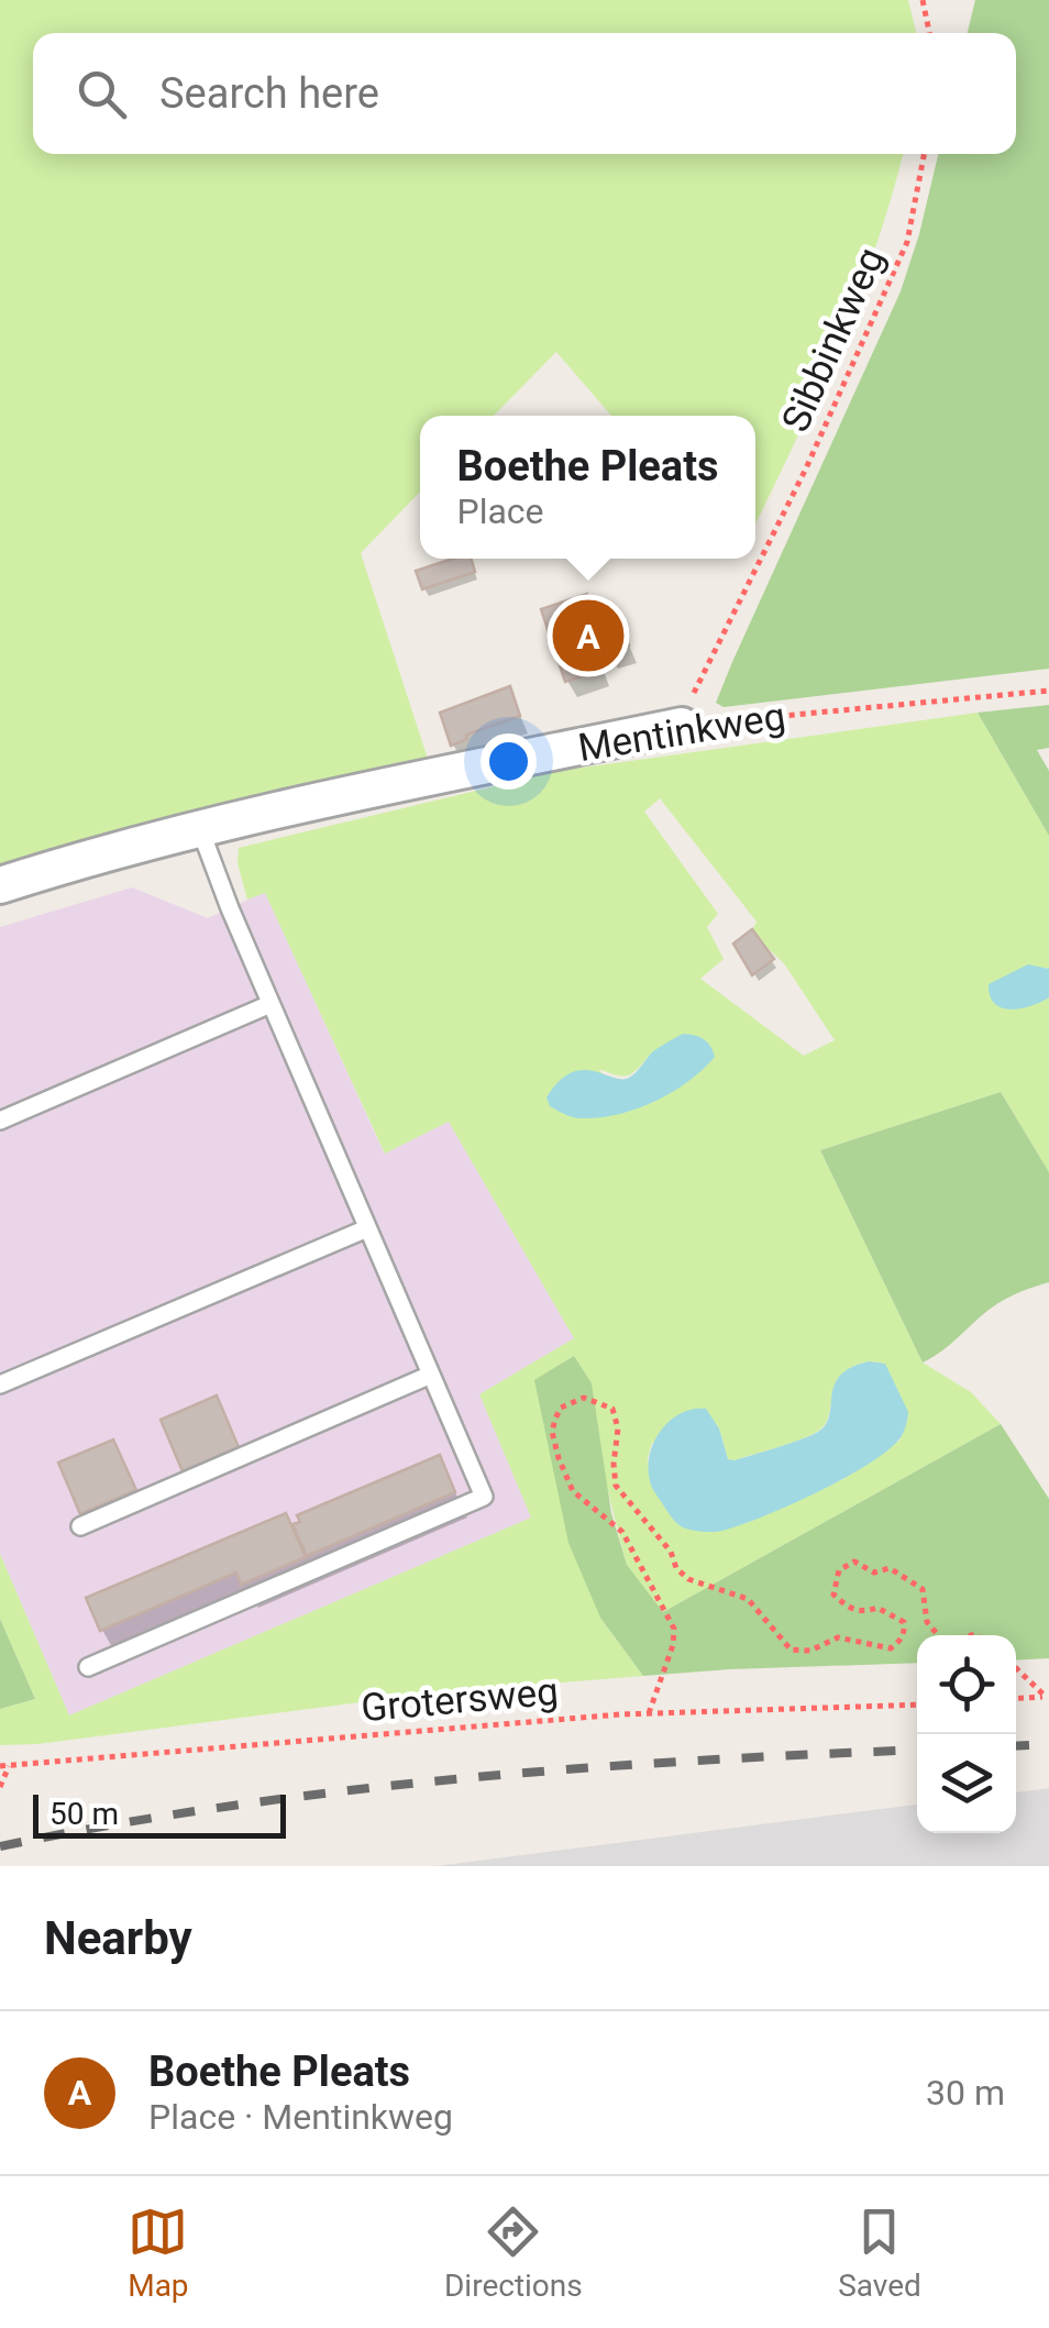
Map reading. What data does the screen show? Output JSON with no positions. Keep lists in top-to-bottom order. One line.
{"streets":{"street":["Mentinkweg"],"path":["Sibbinkweg","Grotersweg"]},"crossings":[["Sibbinkweg","Mentinkweg"]],"scale_bar":"50 m","page":{"search":"Search here","popup":["Boethe Pleats","Place"],"pins":"A","scale":"50 m","heading":"Nearby","list":[{"mark":"A","name":"Boethe Pleats","note":"Place · Mentinkweg","value":"30 m"}],"nav":["Map","Directions","Saved"]}}
